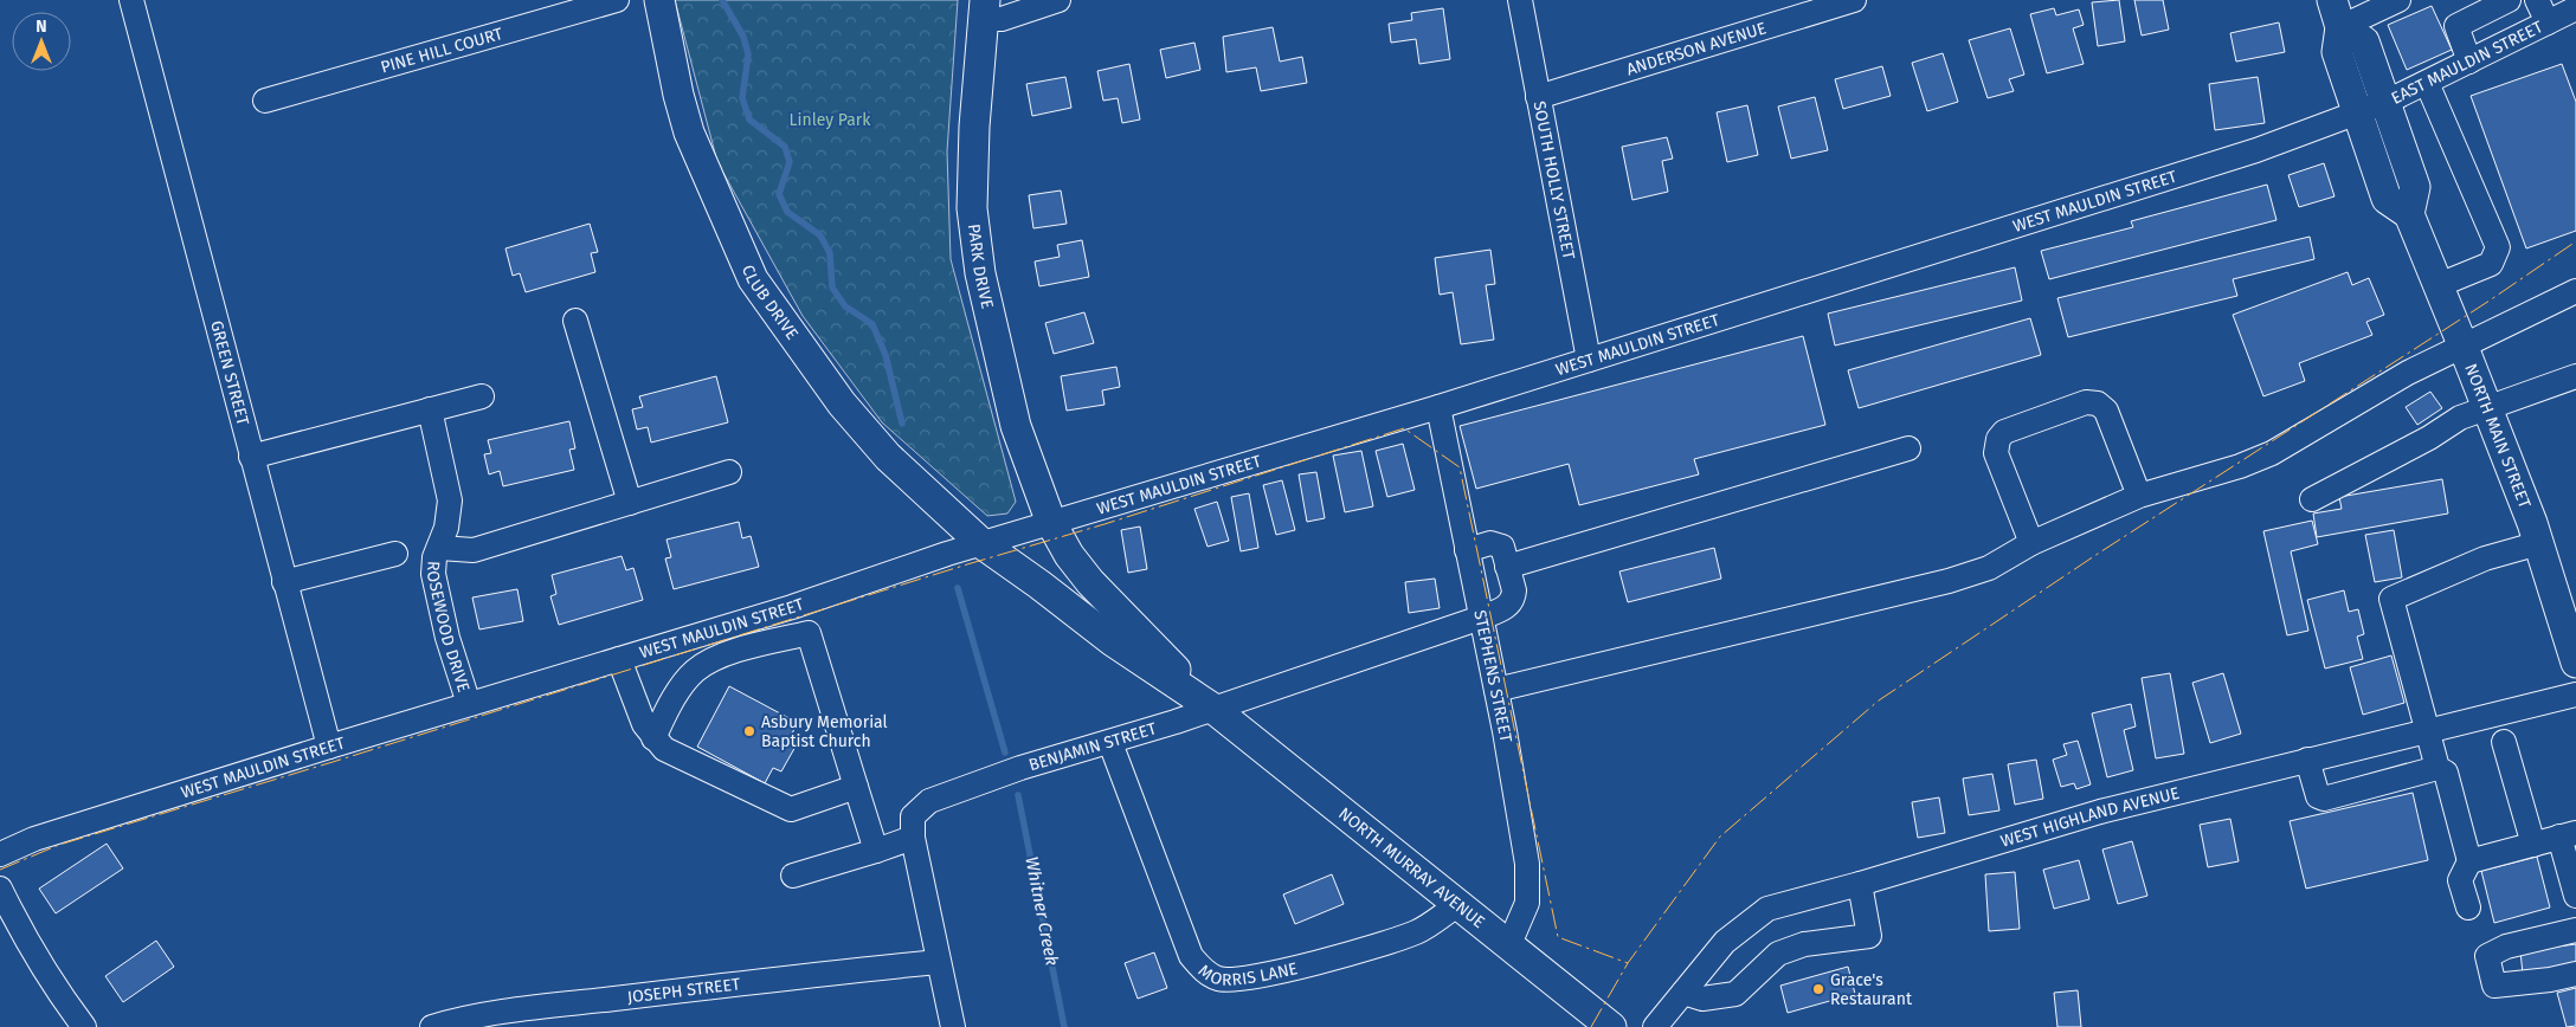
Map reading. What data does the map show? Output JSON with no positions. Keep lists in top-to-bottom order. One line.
{"streets":{"main road":["PARK DRIVE","CLUB DRIVE","NORTH MAIN STREET","NORTH MURRAY AVENUE"],"street":["ANDERSON AVENUE","PINE HILL COURT","EAST MAULDIN STREET","SOUTH HOLLY STREET","WEST MAULDIN STREET","GREEN STREET","ROSEWOOD DRIVE","STEPHENS STREET","BENJAMIN STREET","WEST HIGHLAND AVENUE","MORRIS LANE","JOSEPH STREET"]},"crossings":[["ANDERSON AVENUE","SOUTH HOLLY STREET"],["EAST MAULDIN STREET","WEST MAULDIN STREET"],["SOUTH HOLLY STREET","WEST MAULDIN STREET"],["WEST MAULDIN STREET","PARK DRIVE"],["WEST MAULDIN STREET","CLUB DRIVE"],["WEST MAULDIN STREET","GREEN STREET"],["WEST MAULDIN STREET","ROSEWOOD DRIVE"],["WEST MAULDIN STREET","STEPHENS STREET"],["WEST MAULDIN STREET","NORTH MURRAY AVENUE"],["PARK DRIVE","NORTH MURRAY AVENUE"],["CLUB DRIVE","NORTH MURRAY AVENUE"],["STEPHENS STREET","BENJAMIN STREET"],["STEPHENS STREET","NORTH MURRAY AVENUE"],["BENJAMIN STREET","NORTH MURRAY AVENUE"],["BENJAMIN STREET","MORRIS LANE"],["BENJAMIN STREET","JOSEPH STREET"],["NORTH MURRAY AVENUE","MORRIS LANE"]],"water":["Whitner Creek"],"parks":["Linley Park"],"places":["Asbury Memorial Baptist Church","Grace's Restaurant"],"north":"top"}
